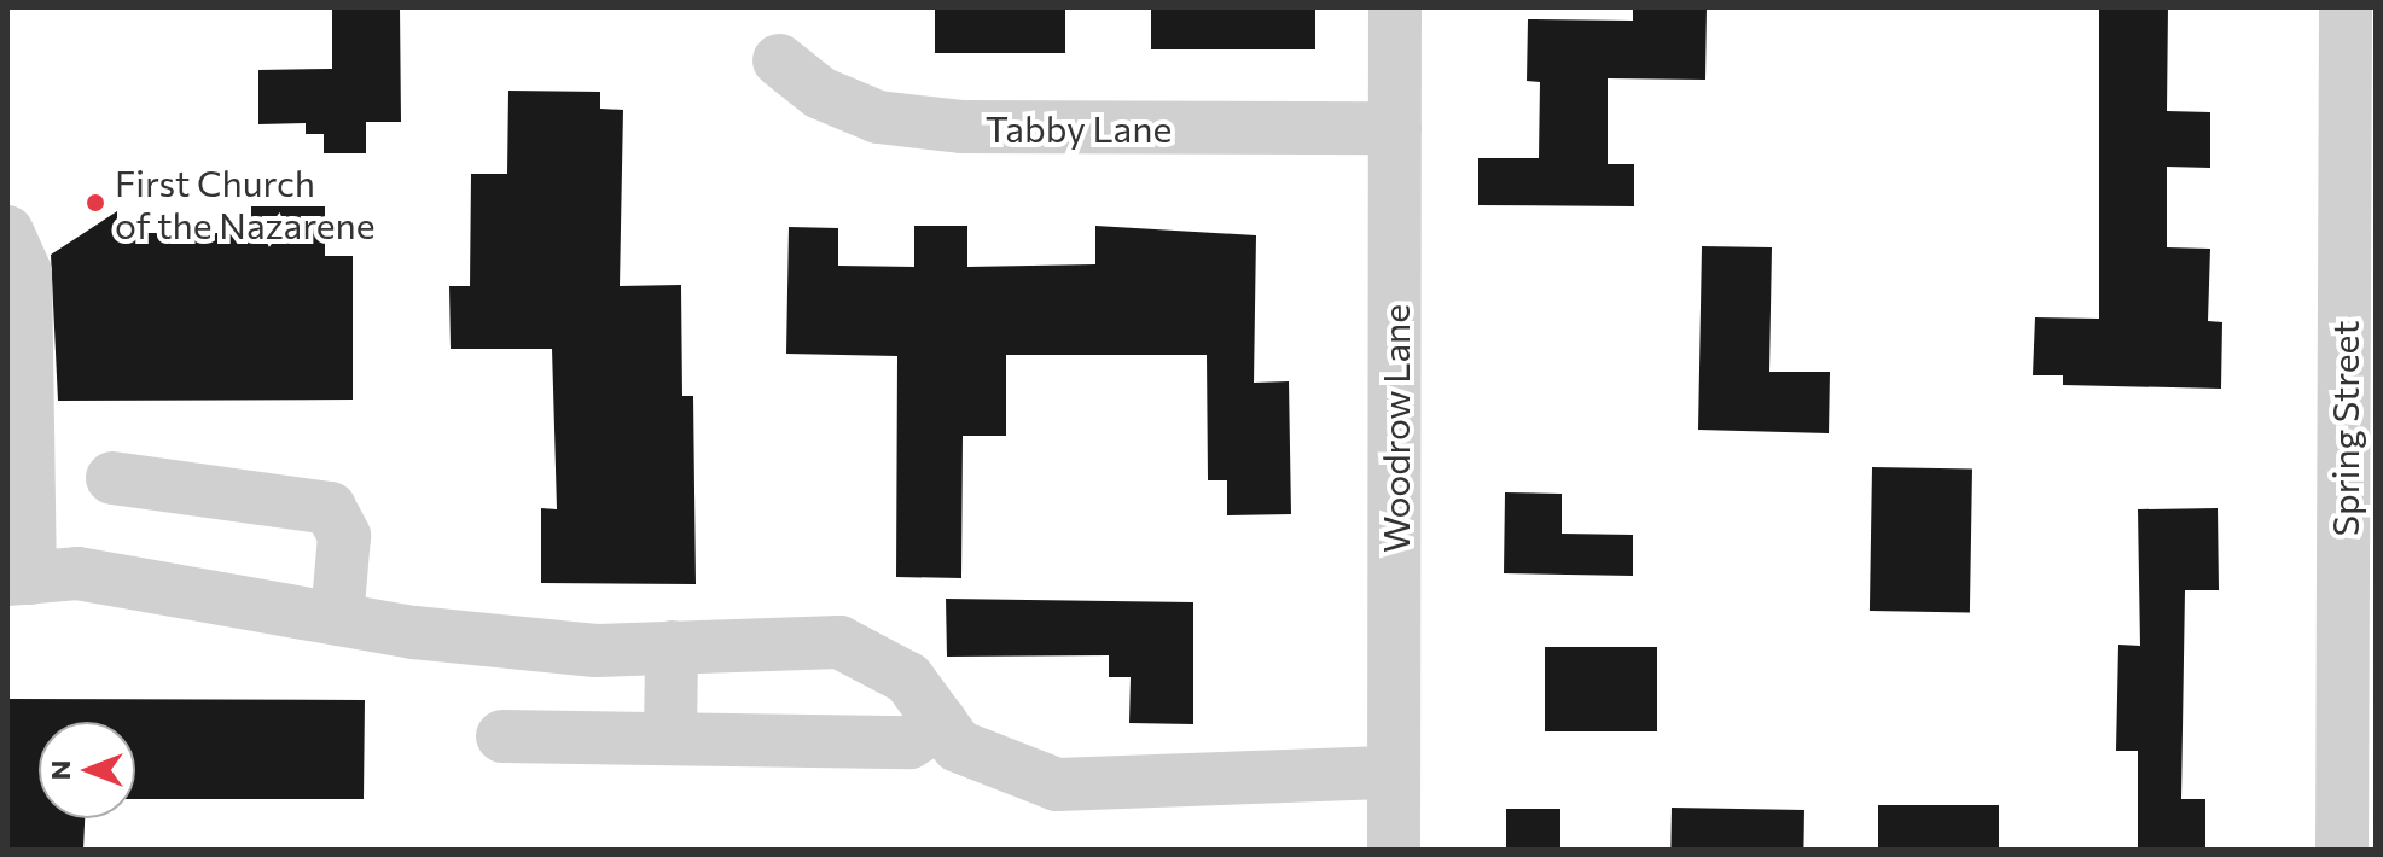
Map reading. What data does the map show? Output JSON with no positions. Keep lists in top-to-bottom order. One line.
{"streets":{"street":["Tabby Lane","Woodrow Lane","Spring Street"]},"crossings":[["Tabby Lane","Woodrow Lane"]],"places":["First Church of the Nazarene"],"north":"left"}
